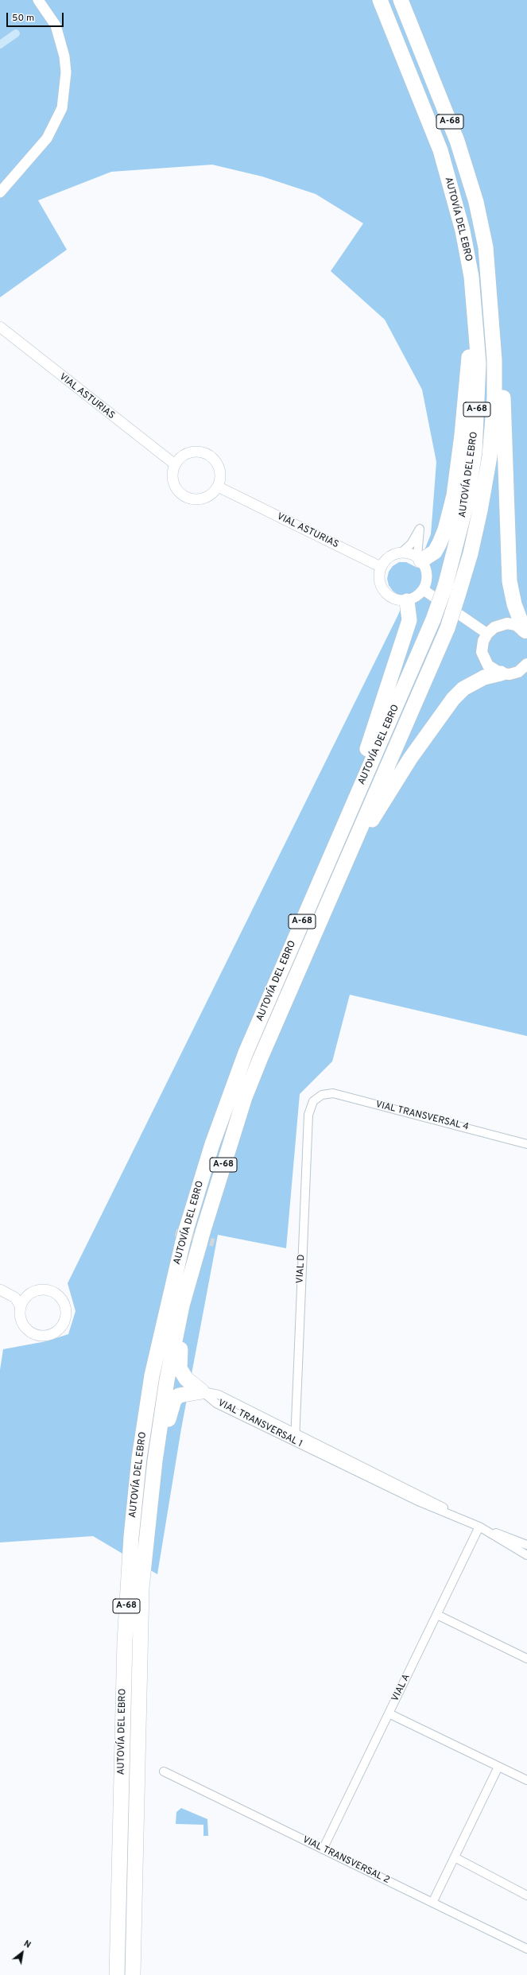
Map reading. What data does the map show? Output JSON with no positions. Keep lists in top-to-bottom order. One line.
{"streets":{"highway":["A-68","AUTOVÍA DEL EBRO"],"street":["VIAL ASTURIAS","VIAL TRANSVERSAL 4","VIAL D","VIAL TRANSVERSAL 1","VIAL A","VIAL TRANSVERSAL 2"]},"crossings":[["VIAL TRANSVERSAL 4","VIAL D"],["VIAL D","VIAL TRANSVERSAL 1"],["VIAL TRANSVERSAL 1","VIAL A"],["VIAL A","VIAL TRANSVERSAL 2"]],"scale_bar":"50 m","north":"top right"}
